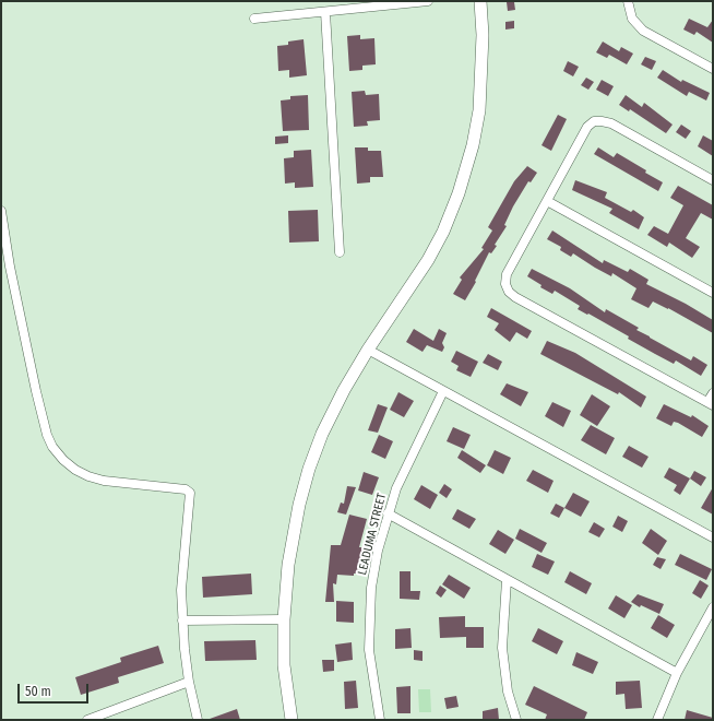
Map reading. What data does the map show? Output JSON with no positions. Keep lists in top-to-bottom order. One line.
{"streets":{"street":["LEADUMA STREET"]},"scale_bar":"50 m"}
